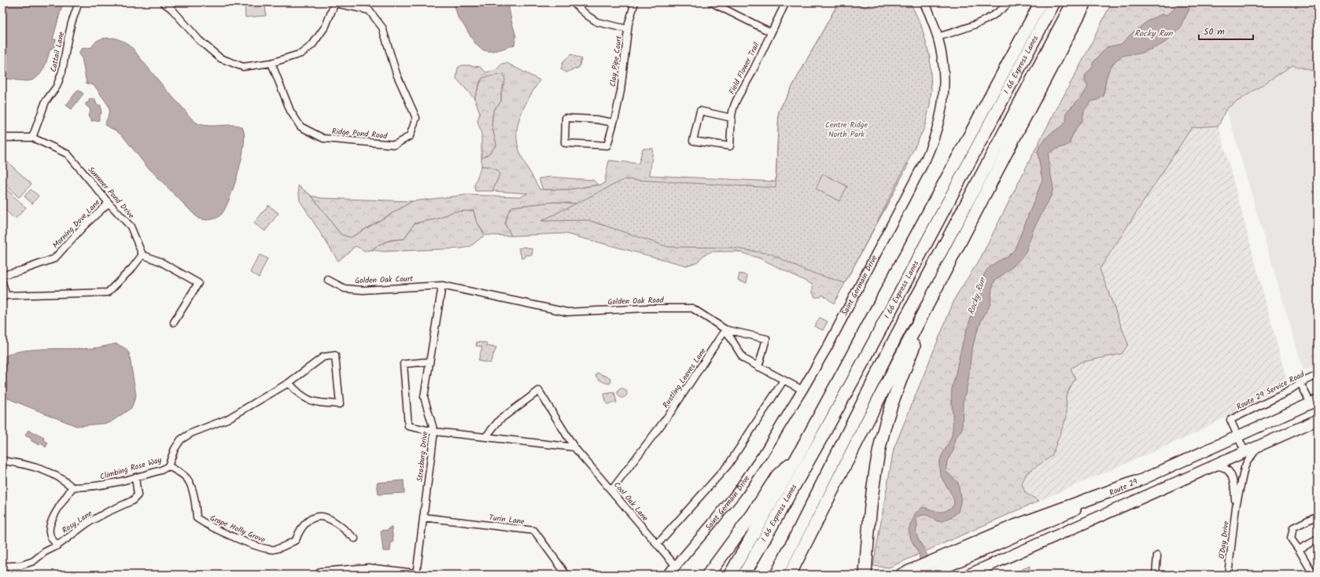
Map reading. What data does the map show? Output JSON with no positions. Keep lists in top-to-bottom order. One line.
{"streets":{"highway":["I 66 Express Lanes"],"main road":["Route 29"],"street":["Cattail Lane","Clay Pipe Court","Field Flower Trail","Ridge Pond Road","Summer Pond Drive","Morning Dove Lane","Golden Oak Court","Saint Germain Drive","Golden Oak Road","Rustling Leaves Lane","Route 29 Service Road","Strasburg Drive","Climbing Rose Way","Cool Oak Lane","Turin Lane","Rosy Lane","Grape Holly Grove","O'Day Drive"]},"crossings":[["Cattail Lane","Summer Pond Drive"],["Summer Pond Drive","Morning Dove Lane"],["Golden Oak Court","Golden Oak Road"],["Golden Oak Court","Strasburg Drive"],["Saint Germain Drive","Golden Oak Road"],["Saint Germain Drive","Cool Oak Lane"],["Golden Oak Road","Rustling Leaves Lane"],["Golden Oak Road","Strasburg Drive"],["Rustling Leaves Lane","Cool Oak Lane"],["Route 29 Service Road","Route 29"],["Strasburg Drive","Turin Lane"],["Climbing Rose Way","Rosy Lane"],["Climbing Rose Way","Grape Holly Grove"],["Route 29","O'Day Drive"]],"water":["Rocky Run"],"parks":["Centre Ridge North Park"],"scale_bar":"50 m"}
